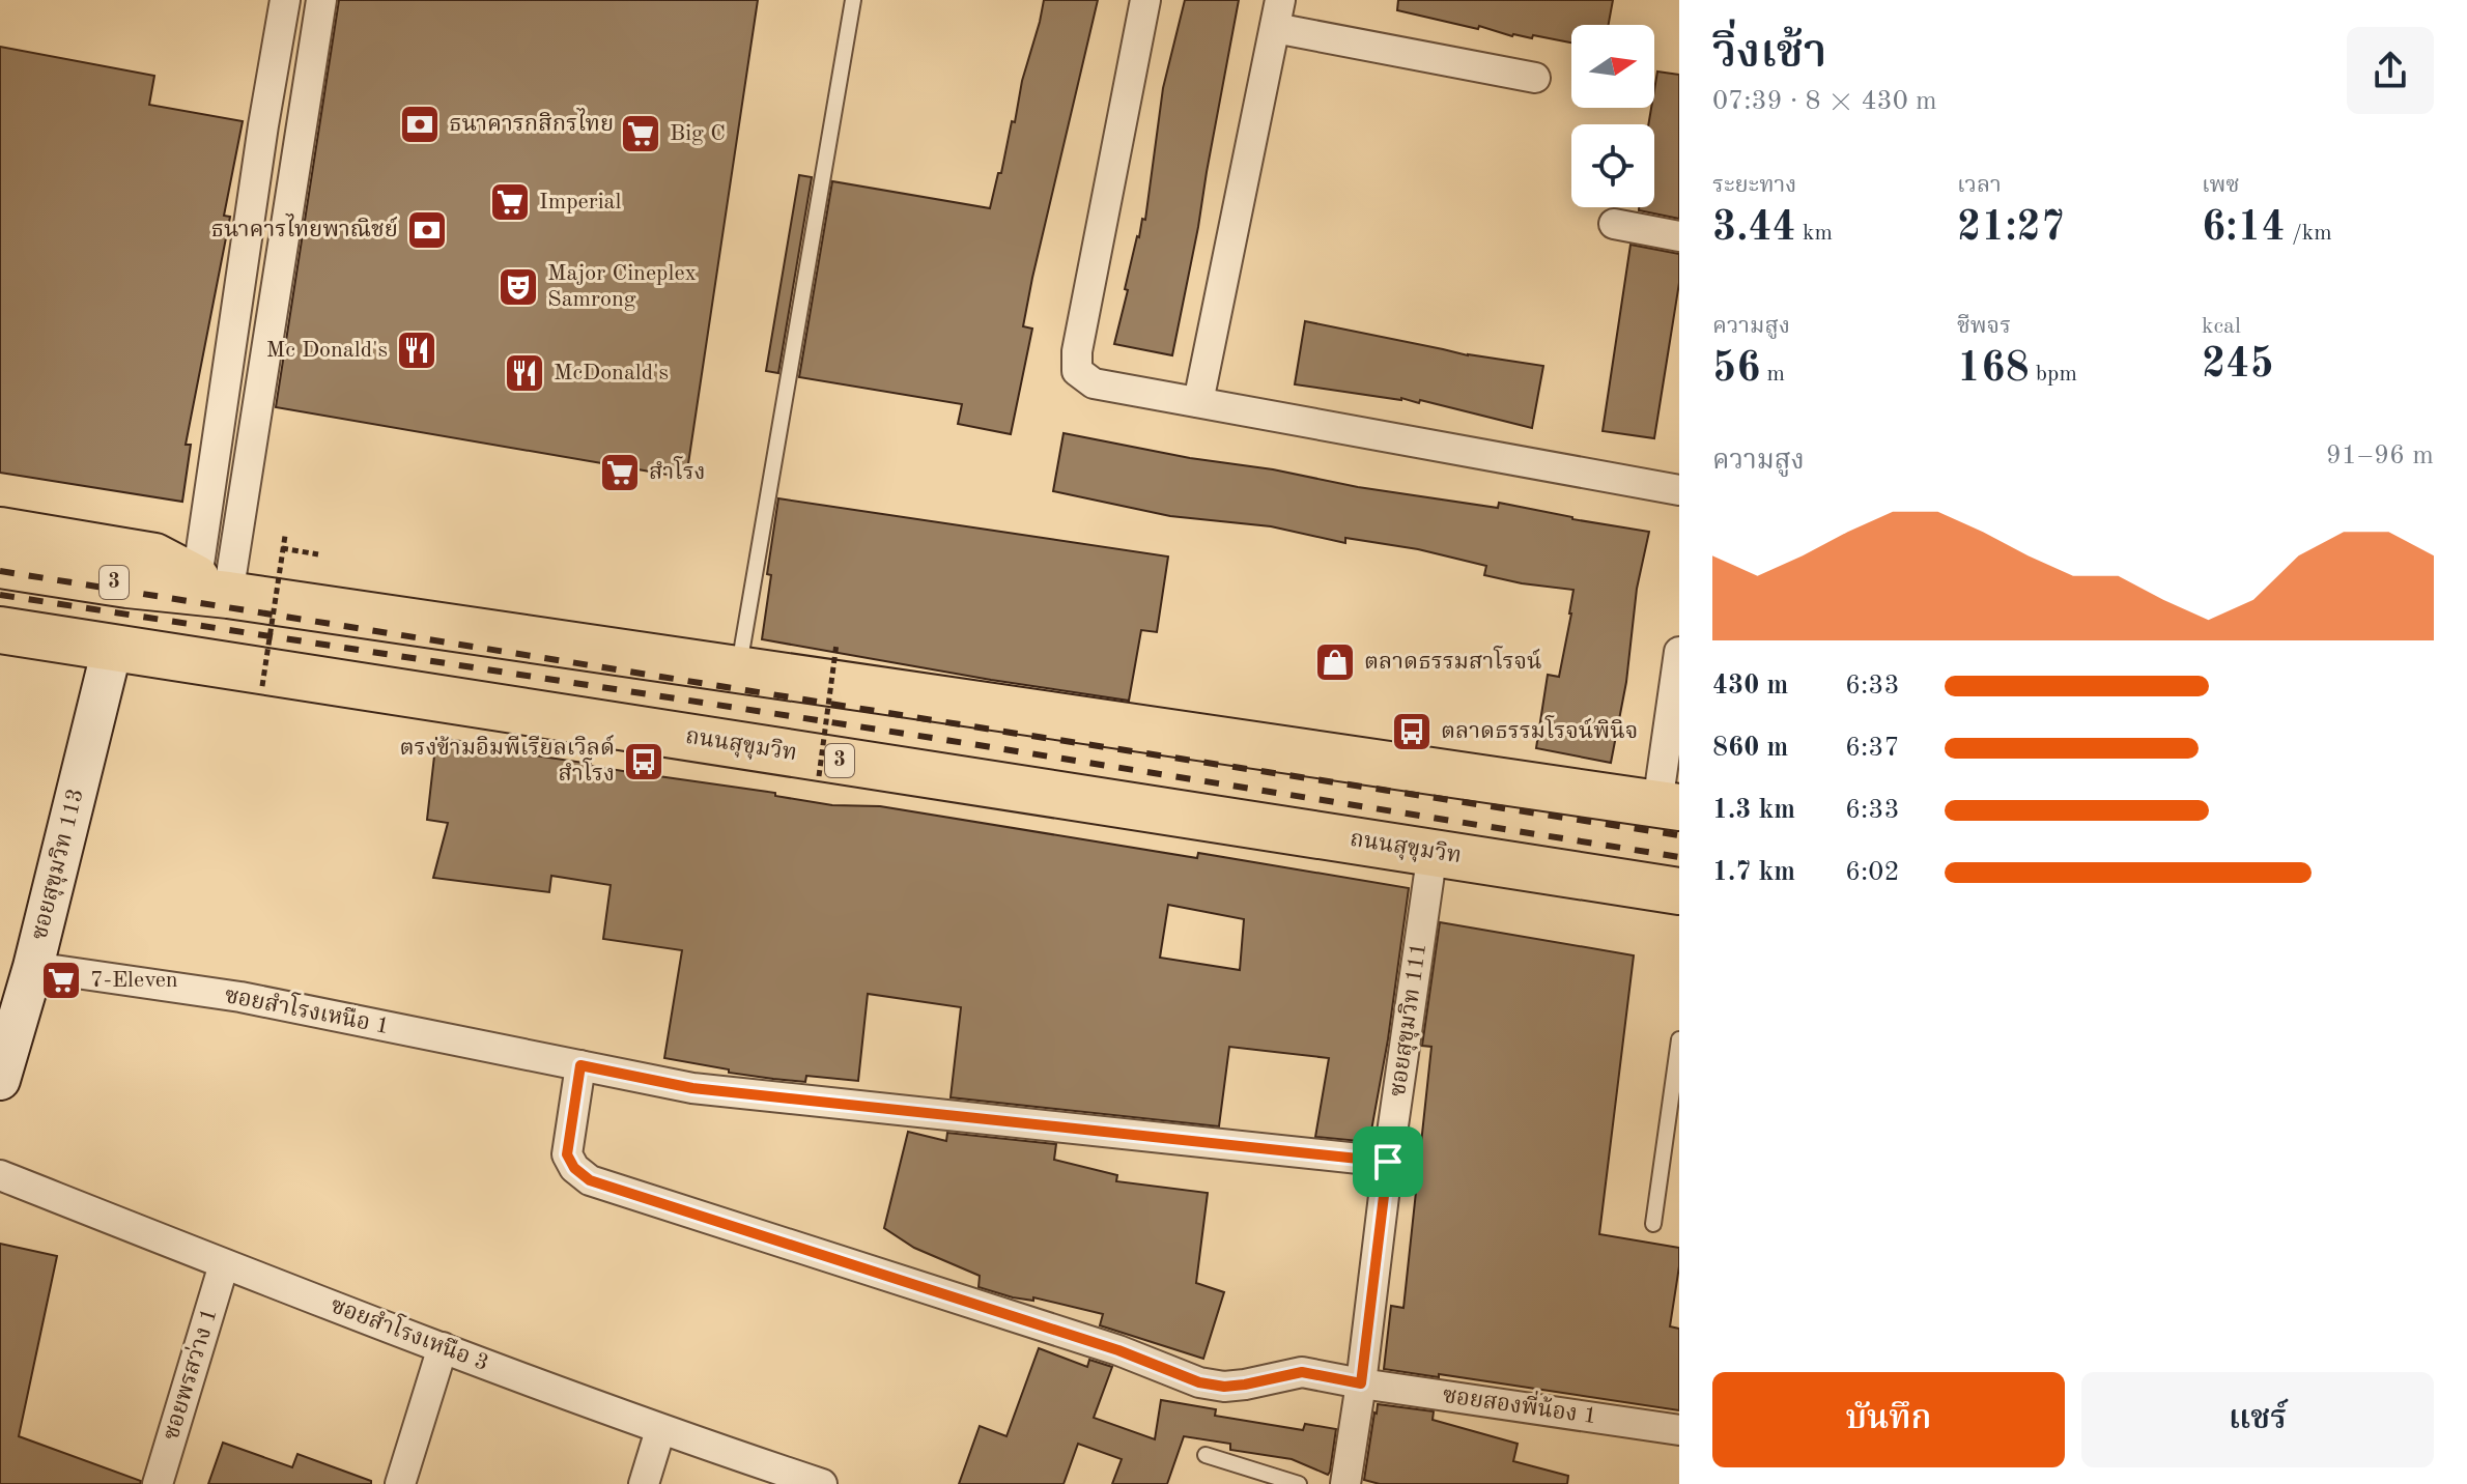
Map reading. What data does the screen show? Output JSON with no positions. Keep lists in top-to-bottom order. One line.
{"streets":{"highway":["3","ถนนสุขุมวิท"],"main road":["ซอยสุขุมวิท 113"],"street":["ซอยสำโรงเหนือ 1","ซอยสุขุมวิท 111","ซอยสำโรงเหนือ 3","ซอยพรสว่าง 1","ซอยสองพี่น้อง 1"]},"crossings":[["ถนนสุขุมวิท","ซอยสุขุมวิท 113"],["ถนนสุขุมวิท","ซอยสุขุมวิท 111"],["ซอยสุขุมวิท 113","ซอยสำโรงเหนือ 1"],["ซอยสำโรงเหนือ 1","ซอยสุขุมวิท 111"],["ซอยสำโรงเหนือ 1","ซอยสองพี่น้อง 1"],["ซอยสุขุมวิท 111","ซอยสองพี่น้อง 1"],["ซอยสำโรงเหนือ 3","ซอยพรสว่าง 1"]],"places":{"bank":["ธนาคารกสิกรไทย","ธนาคารไทยพาณิชย์"],"supermarket":["Big C","Imperial","สำโรง","7-Eleven"],"theatre":["Major Cineplex Samrong"],"restaurant":["Mc Donald's","McDonald's"],"shop":["ตลาดธรรมสาโรจน์"],"bus stop":["ตลาดธรรมโรจน์พินิจ","ตรงข้ามอิมพีเรียลเวิลด์ สําโรง"]},"north":"right","page":{"heading":["วิ่งเช้า","07:39 · 8 × 430 m"],"stats":[["ระยะทาง","3.44 km"],["เวลา","21:27"],["เพซ","6:14 /km"],["ความสูง","56 m"],["ชีพจร","168 bpm"],["kcal","245"]],"chart":["ความสูง","91–96 m"],"list":[{"name":"430 m","note":"6:33"},{"name":"860 m","note":"6:37"},{"name":"1.3 km","note":"6:33"},{"name":"1.7 km","note":"6:02"}],"buttons":["บันทึก","แชร์"]}}
